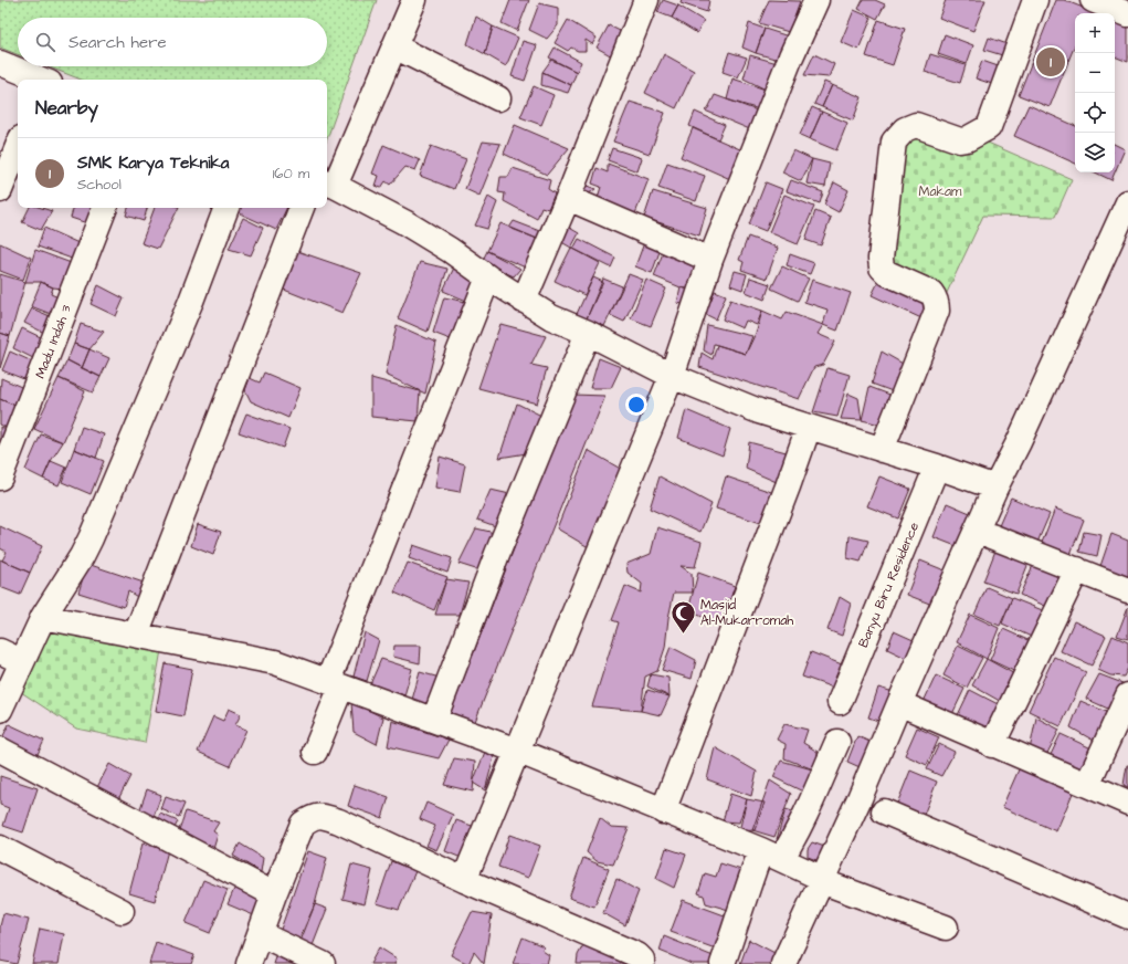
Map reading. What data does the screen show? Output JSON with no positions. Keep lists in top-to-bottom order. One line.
{"streets":{"street":["Madu Indah 3","Banyu Biru Residence"]},"parks":["Makam"],"places":{"mosque":["Masjid Al-Mukarromah"]},"page":{"map_buttons":["+","−"],"search":"Search here","pins":"1","heading":"Nearby","list":[{"mark":"1","name":"SMK Karya Teknika","note":"School","value":"160 m"}]}}
